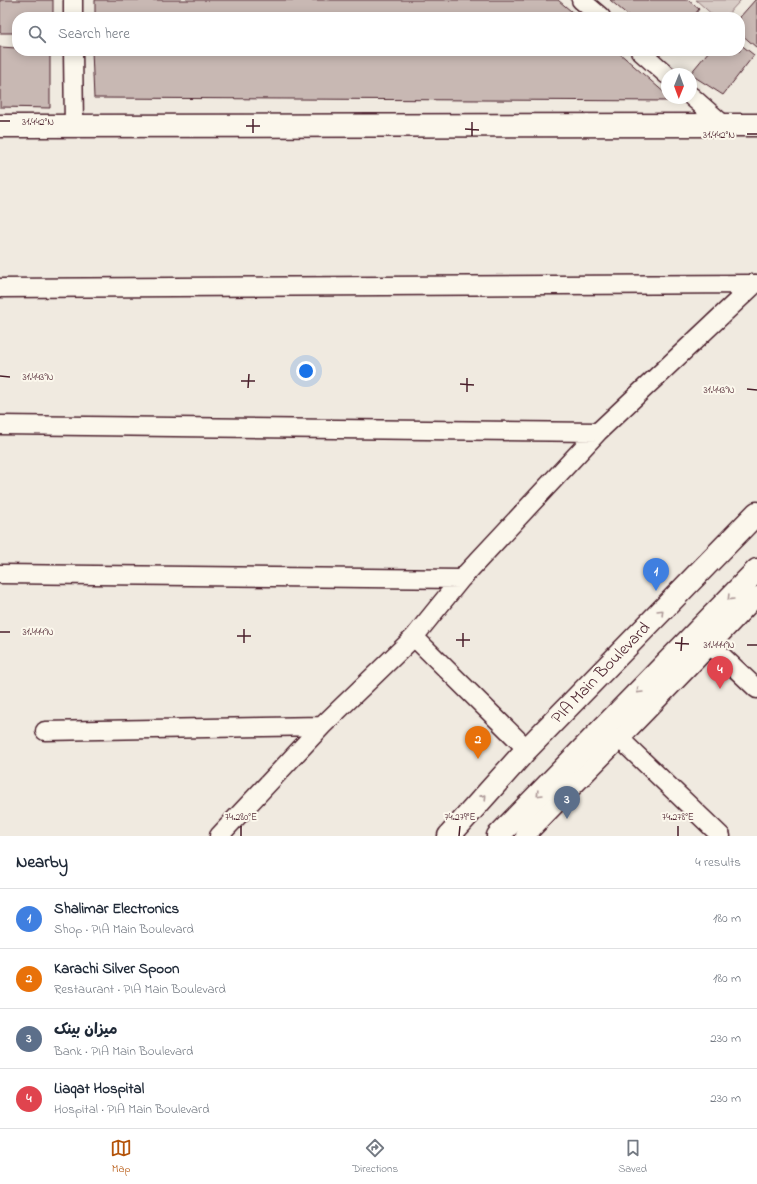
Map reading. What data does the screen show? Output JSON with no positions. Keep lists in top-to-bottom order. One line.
{"streets":{"main road":["PIA Main Boulevard"]},"north":"bottom","page":{"search":"Search here","pins":["1","4","2","3"],"heading":["Nearby","4 results"],"list":[{"mark":"1","name":"Shalimar Electronics","note":"Shop · PIA Main Boulevard","value":"180 m"},{"mark":"2","name":"Karachi Silver Spoon","note":"Restaurant · PIA Main Boulevard","value":"180 m"},{"mark":"3","name":"میزان بینک","note":"Bank · PIA Main Boulevard","value":"230 m"},{"mark":"4","name":"Liaqat Hospital","note":"Hospital · PIA Main Boulevard","value":"230 m"}],"nav":["Map","Directions","Saved"]},"coordinates":["31.442°N","31.443°N","31.444°N","74.280°E","74.279°E","74.278°E"]}
